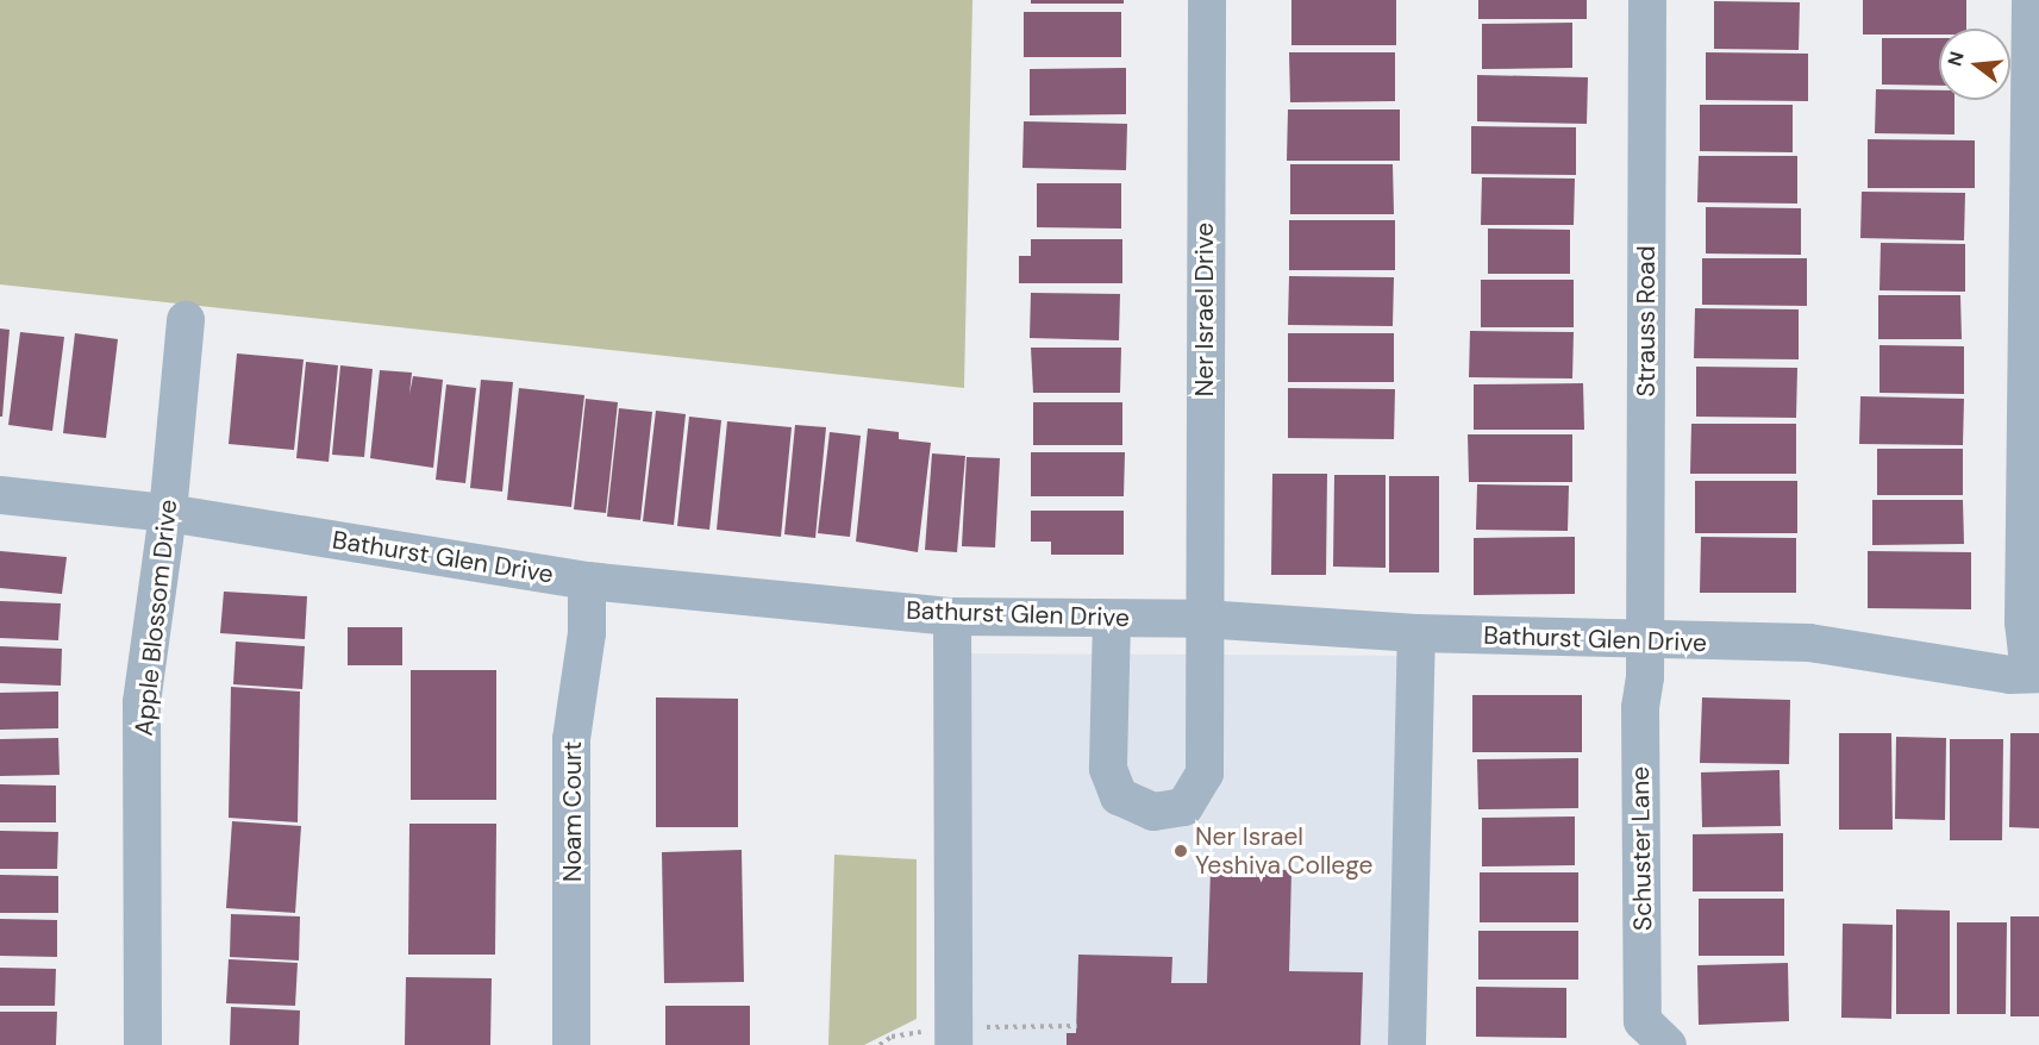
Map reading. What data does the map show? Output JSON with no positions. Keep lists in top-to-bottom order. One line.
{"streets":{"street":["Ner Israel Drive","Strauss Road","Bathurst Glen Drive","Apple Blossom Drive","Noam Court","Schuster Lane"]},"crossings":[["Ner Israel Drive","Bathurst Glen Drive"],["Strauss Road","Bathurst Glen Drive"],["Strauss Road","Schuster Lane"],["Bathurst Glen Drive","Apple Blossom Drive"],["Bathurst Glen Drive","Noam Court"],["Bathurst Glen Drive","Schuster Lane"]],"places":["Ner Israel Yeshiva College"],"north":"left"}
